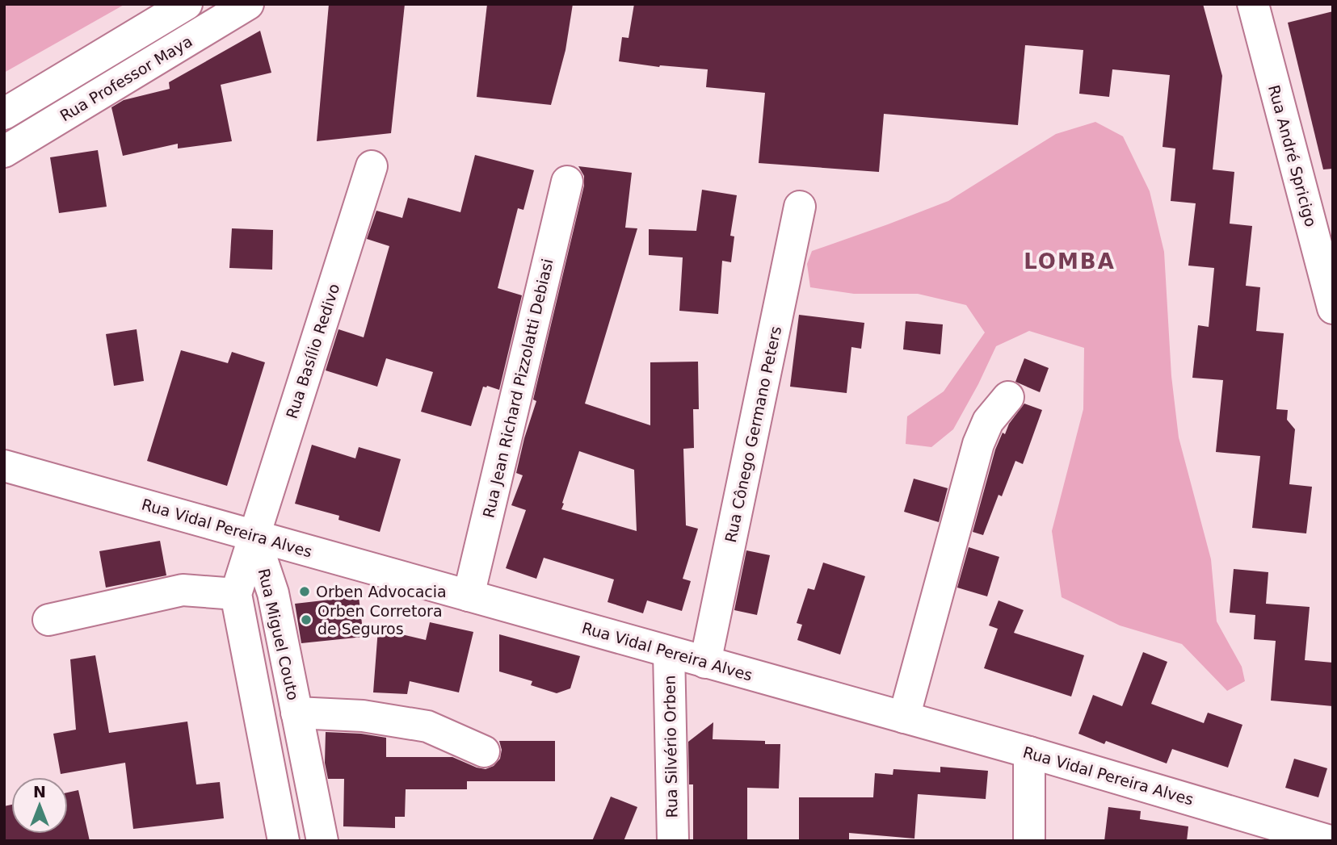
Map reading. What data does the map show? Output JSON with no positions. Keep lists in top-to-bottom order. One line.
{"streets":{"street":["Rua Professor Maya","Rua André Spricigo","Rua Basílio Redivo","Rua Jean Richard Pizzolatti Debiasi","Rua Cônego Germano Peters","Rua Vidal Pereira Alves","Rua Miguel Couto","Rua Silvério Orben"]},"crossings":[["Rua Basílio Redivo","Rua Vidal Pereira Alves"],["Rua Basílio Redivo","Rua Miguel Couto"],["Rua Jean Richard Pizzolatti Debiasi","Rua Vidal Pereira Alves"],["Rua Cônego Germano Peters","Rua Vidal Pereira Alves"],["Rua Vidal Pereira Alves","Rua Miguel Couto"],["Rua Vidal Pereira Alves","Rua Silvério Orben"]],"districts":["LOMBA"],"places":["Orben Advocacia","Orben Corretora de Seguros"],"north":"top"}
